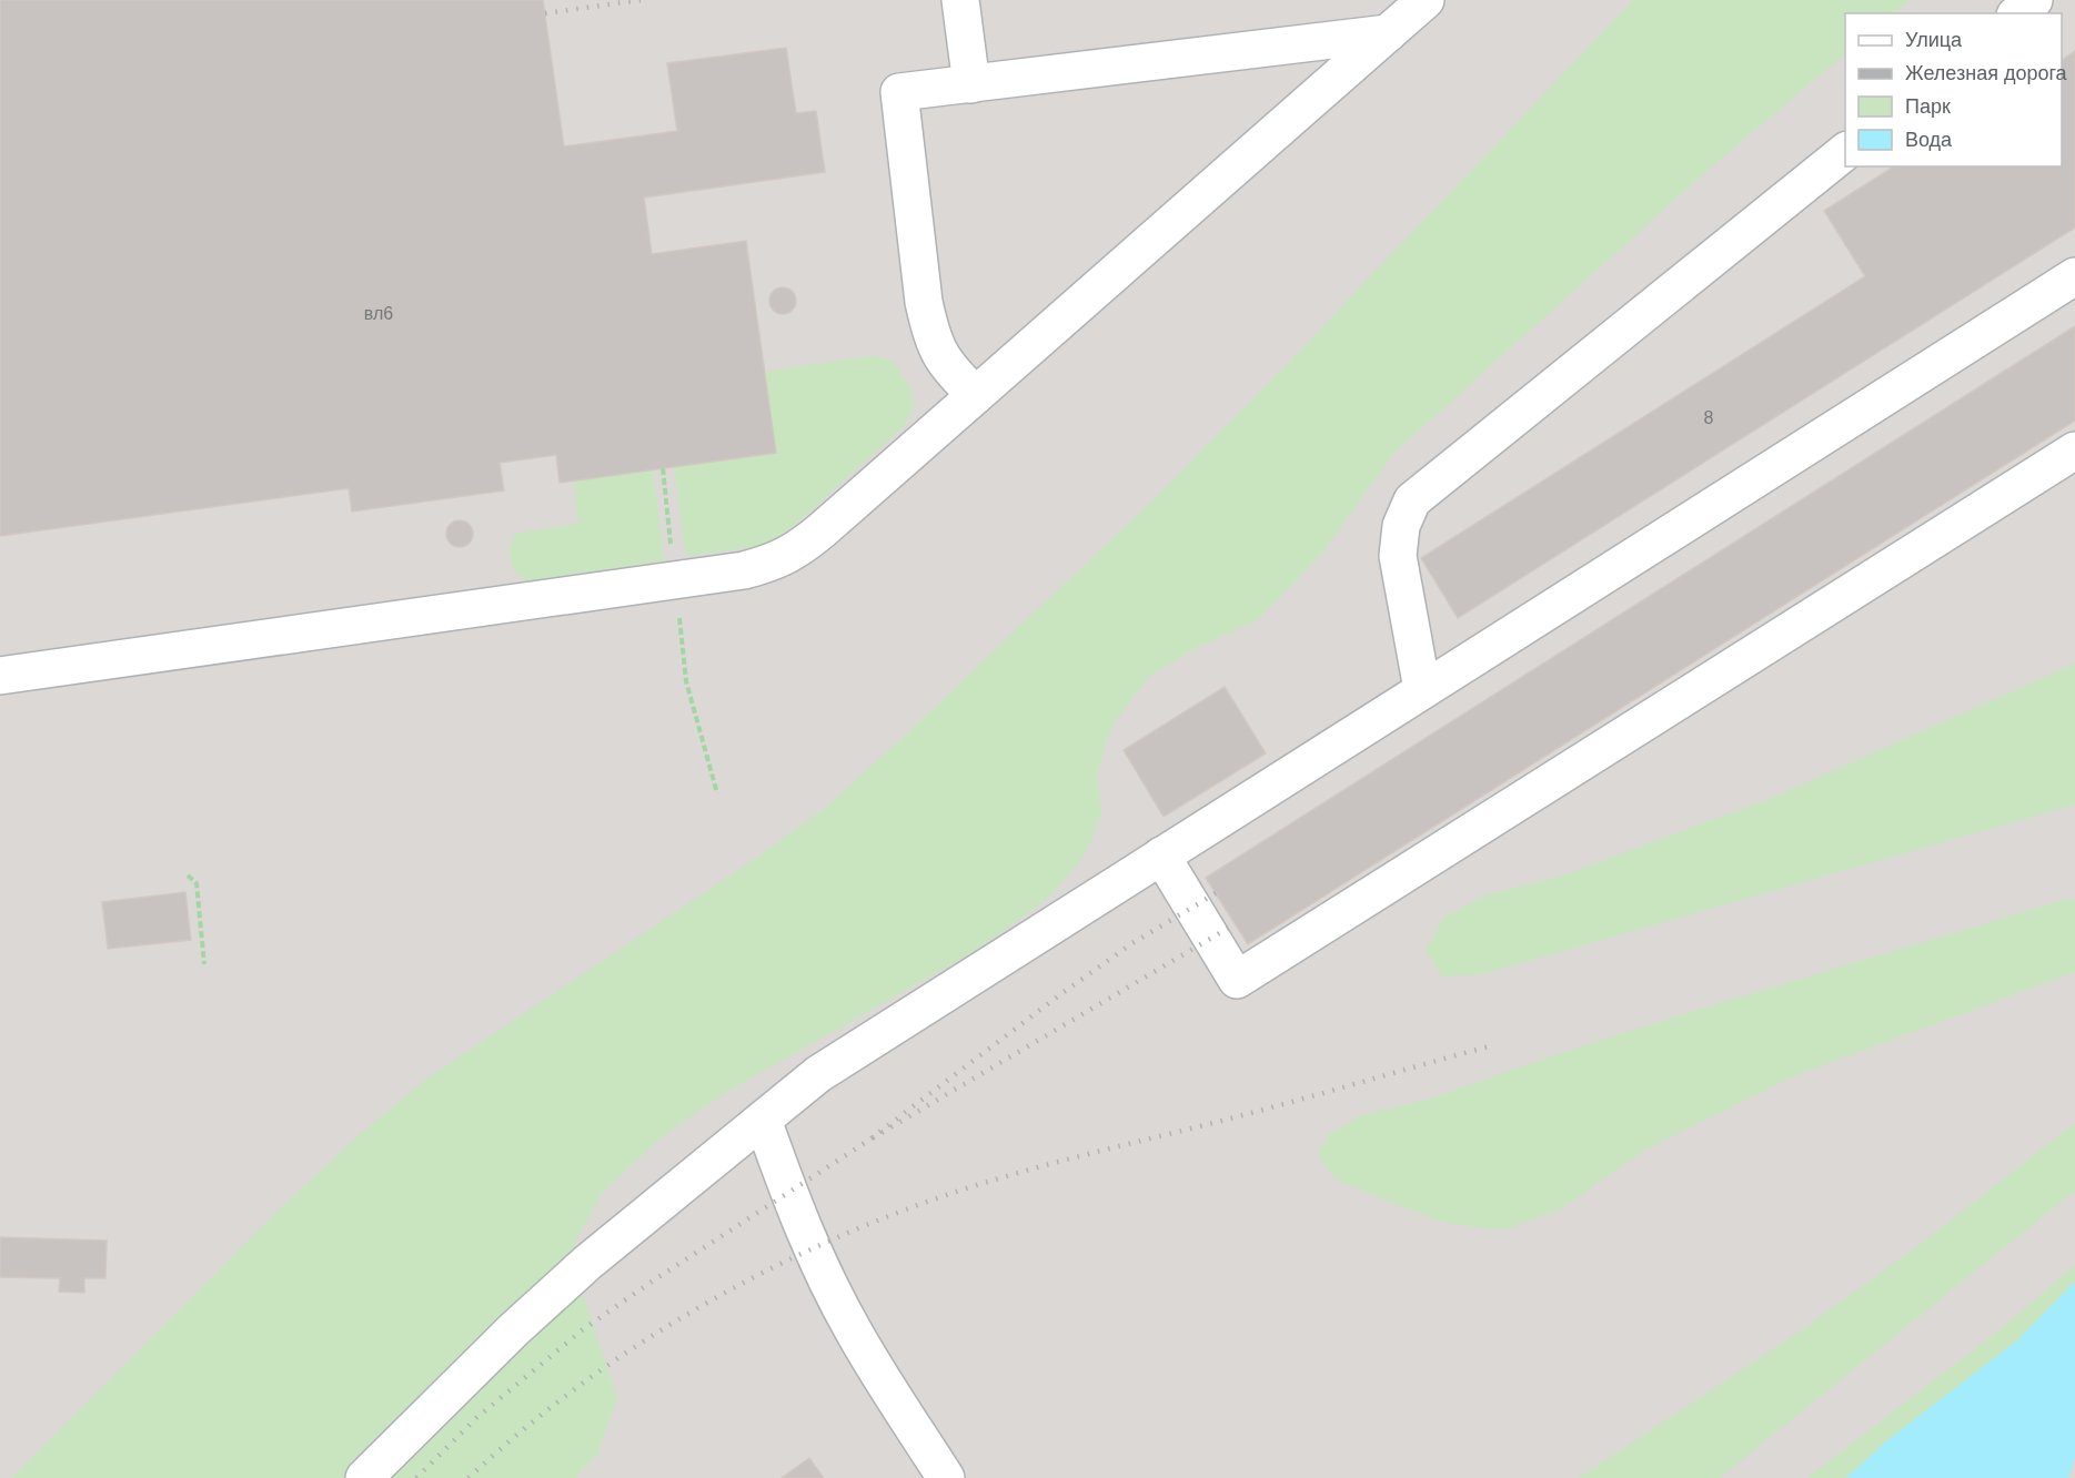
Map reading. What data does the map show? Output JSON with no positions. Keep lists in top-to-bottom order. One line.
{"house_numbers":["вл6","8"],"legend":["Улица","Железная дорога","Парк","Вода"]}
